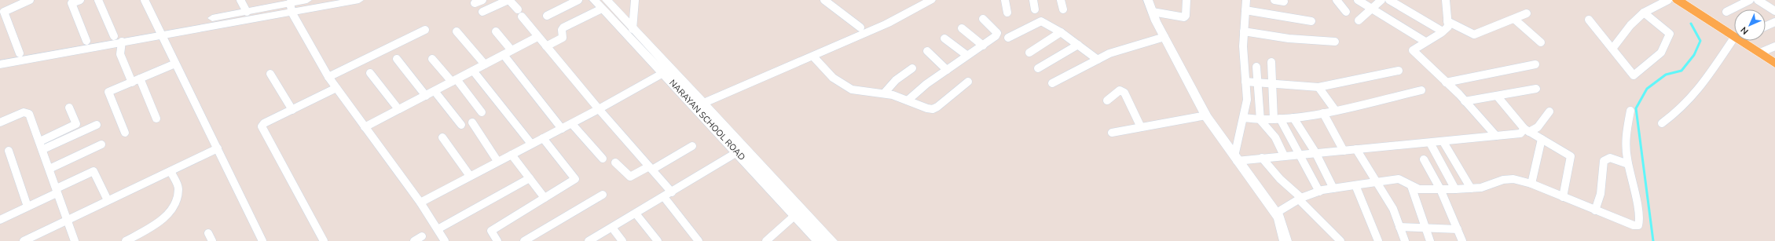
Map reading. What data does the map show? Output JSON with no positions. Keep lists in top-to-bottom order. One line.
{"streets":{"street":["NARAYAN SCHOOL ROAD"]},"north":"bottom left"}
